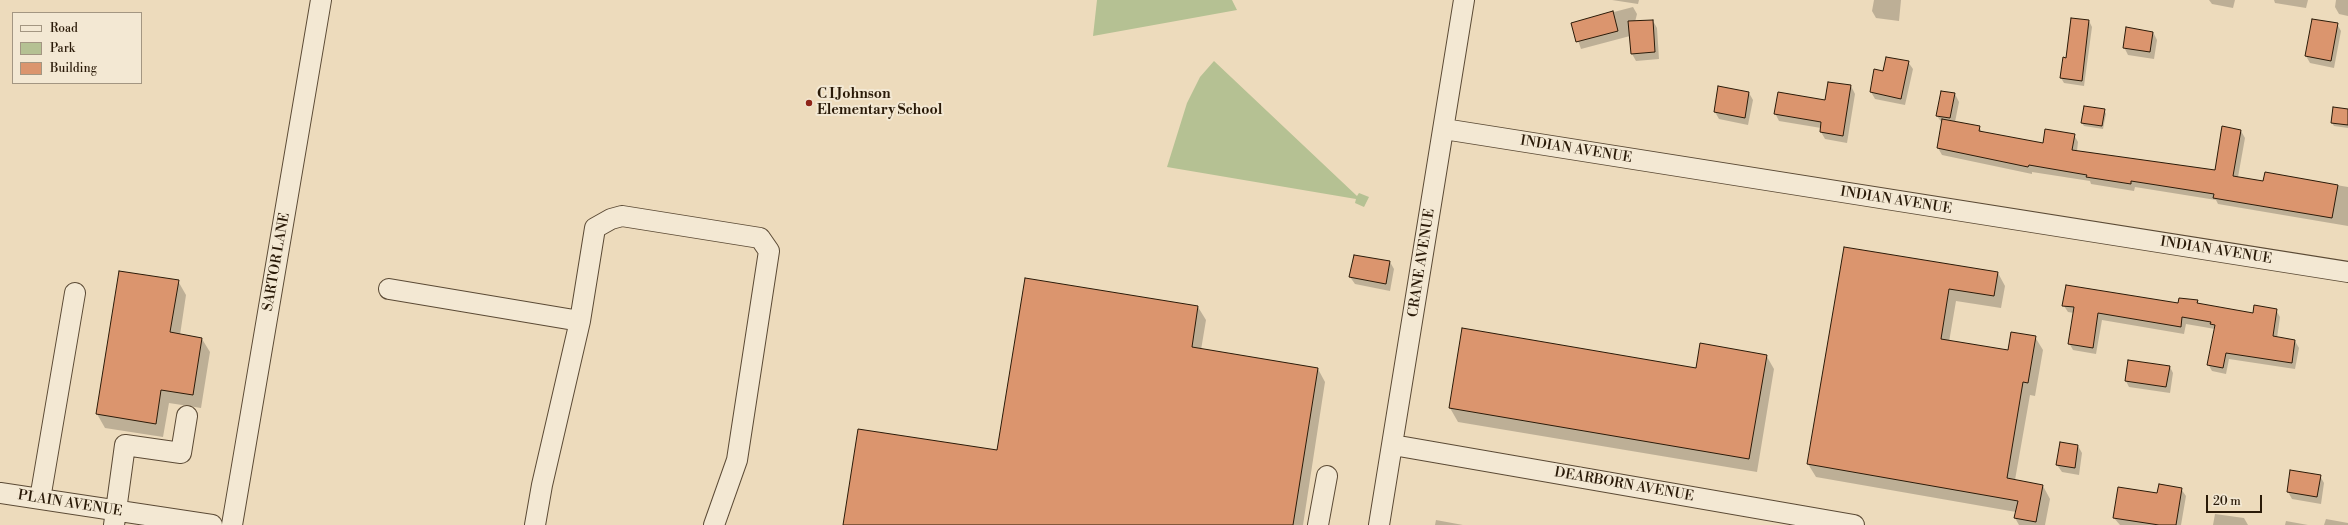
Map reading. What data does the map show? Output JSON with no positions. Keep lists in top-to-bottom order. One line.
{"streets":{"street":["INDIAN AVENUE","SARTOR LANE","CRANE AVENUE","DEARBORN AVENUE","PLAIN AVENUE"]},"crossings":[["INDIAN AVENUE","CRANE AVENUE"],["CRANE AVENUE","DEARBORN AVENUE"]],"places":["C I Johnson Elementary School"],"legend":["Road","Park","Building"],"scale_bar":"20 m"}
